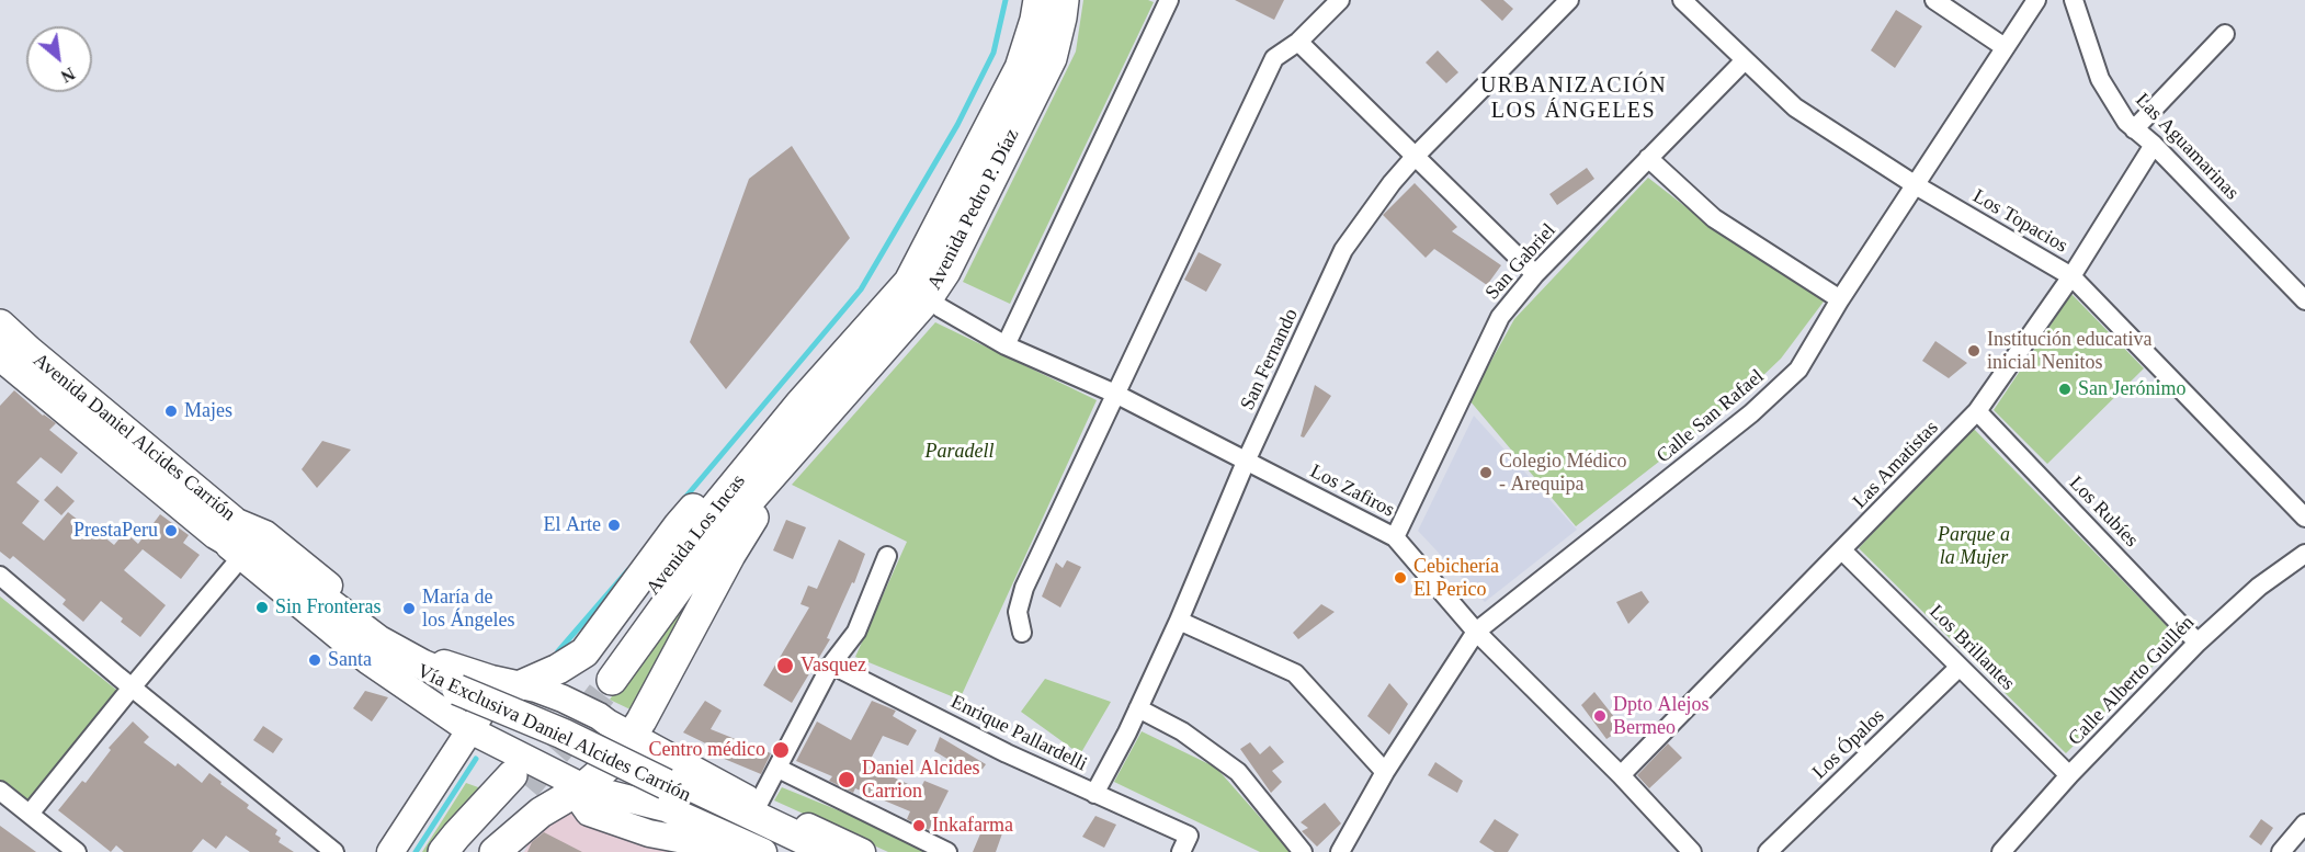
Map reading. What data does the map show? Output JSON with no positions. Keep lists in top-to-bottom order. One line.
{"streets":{"main road":["Avenida Pedro P. Díaz","Avenida Daniel Alcides Carrión","Avenida Los Incas","Vía Exclusiva Daniel Alcides Carrión"],"street":["Las Aguamarinas","Los Topacios","San Gabriel","San Fernando","Calle San Rafael","Las Amatistas","Los Zafiros","Los Rubíes","Los Brillantes","Calle Alberto Guillén","Enrique Pallardelli","Los Ópalos"]},"crossings":[["Las Aguamarinas","Las Amatistas"],["Avenida Pedro P. Díaz","Los Zafiros"],["Avenida Pedro P. Díaz","Avenida Los Incas"],["Los Topacios","San Gabriel"],["Los Topacios","Calle San Rafael"],["Los Topacios","Las Amatistas"],["San Gabriel","Los Zafiros"],["San Fernando","Los Zafiros"],["San Fernando","Enrique Pallardelli"],["Calle San Rafael","Los Zafiros"],["Avenida Daniel Alcides Carrión","Vía Exclusiva Daniel Alcides Carrión"],["Las Amatistas","Los Zafiros"],["Las Amatistas","Los Rubíes"],["Las Amatistas","Los Brillantes"],["Los Rubíes","Calle Alberto Guillén"],["Los Brillantes","Calle Alberto Guillén"],["Los Brillantes","Los Ópalos"]],"districts":["URBANIZACIÓN LOS ÁNGELES"],"parks":["Paradell","Parque a la Mujer"],"places":["Institución educativa inicial Nenitos","San Jerónimo","Majes","Colegio Médico - Arequipa","El Arte","PrestaPeru","Cebichería El Perico","Sin Fronteras","María de los Ángeles","Santa","Vasquez","Dpto Alejos Bermeo","Centro médico","Daniel Alcides Carrion","Inkafarma"],"north":"bottom right"}
